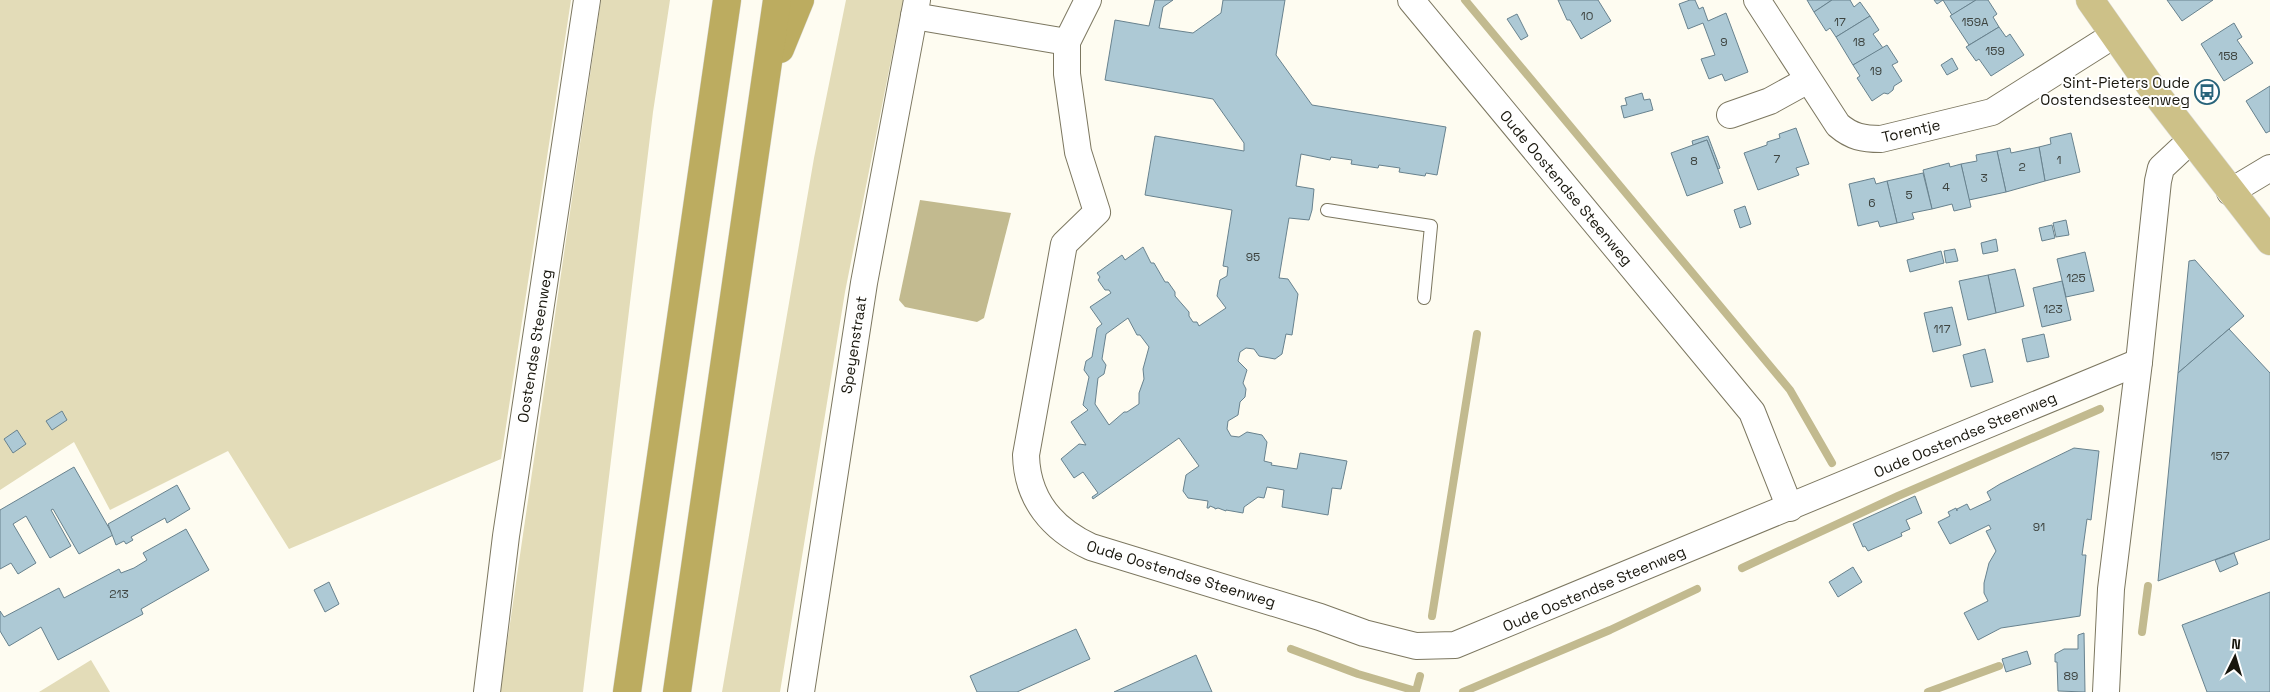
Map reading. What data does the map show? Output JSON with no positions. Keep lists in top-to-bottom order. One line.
{"streets":{"street":["Torentje","Oude Oostendse Steenweg","Speyenstraat","Oostendse Steenweg"]},"places":{"bus stop":["Sint-Pieters Oude Oostendsesteenweg"]},"house_numbers":["10","17","159A","9","18","159","158","19","7","1","8","2","3","4","5","6","95","125","123","117","157","91","213","89"],"north":"top"}
